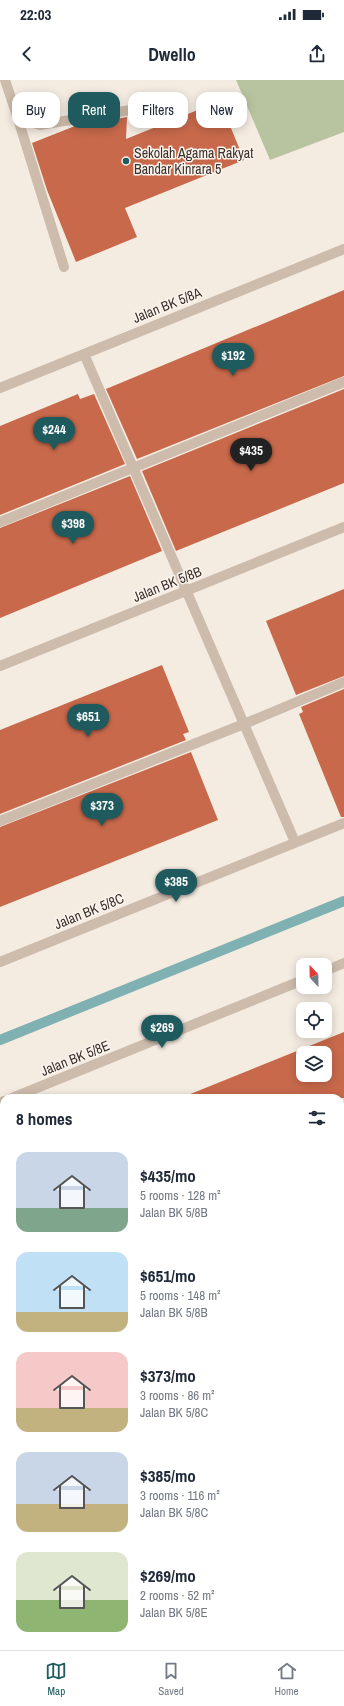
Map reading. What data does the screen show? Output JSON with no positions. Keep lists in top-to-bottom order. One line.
{"streets":{"street":["Jalan BK 5/8A","Jalan BK 5/8B","Jalan BK 5/8C","Jalan BK 5/8E"]},"places":["Sekolah Agama Rakyat Bandar Kinrara 5"],"north":"top","page":{"status":"22:03","header":"Dwello","chip":["Buy","Rent","Filters","New"],"price":["$192","$244","$435","$398","$651","$373","$385","$269"],"heading":"8 homes","list":[{"name":"$435/mo","note":"5 rooms · 128 m² · Jalan BK 5/8B"},{"name":"$651/mo","note":"5 rooms · 148 m² · Jalan BK 5/8B"},{"name":"$373/mo","note":"3 rooms · 86 m² · Jalan BK 5/8C"},{"name":"$385/mo","note":"3 rooms · 116 m² · Jalan BK 5/8C"},{"name":"$269/mo","note":"2 rooms · 52 m² · Jalan BK 5/8E"}],"tabs":["Map","Saved","Home"]}}
